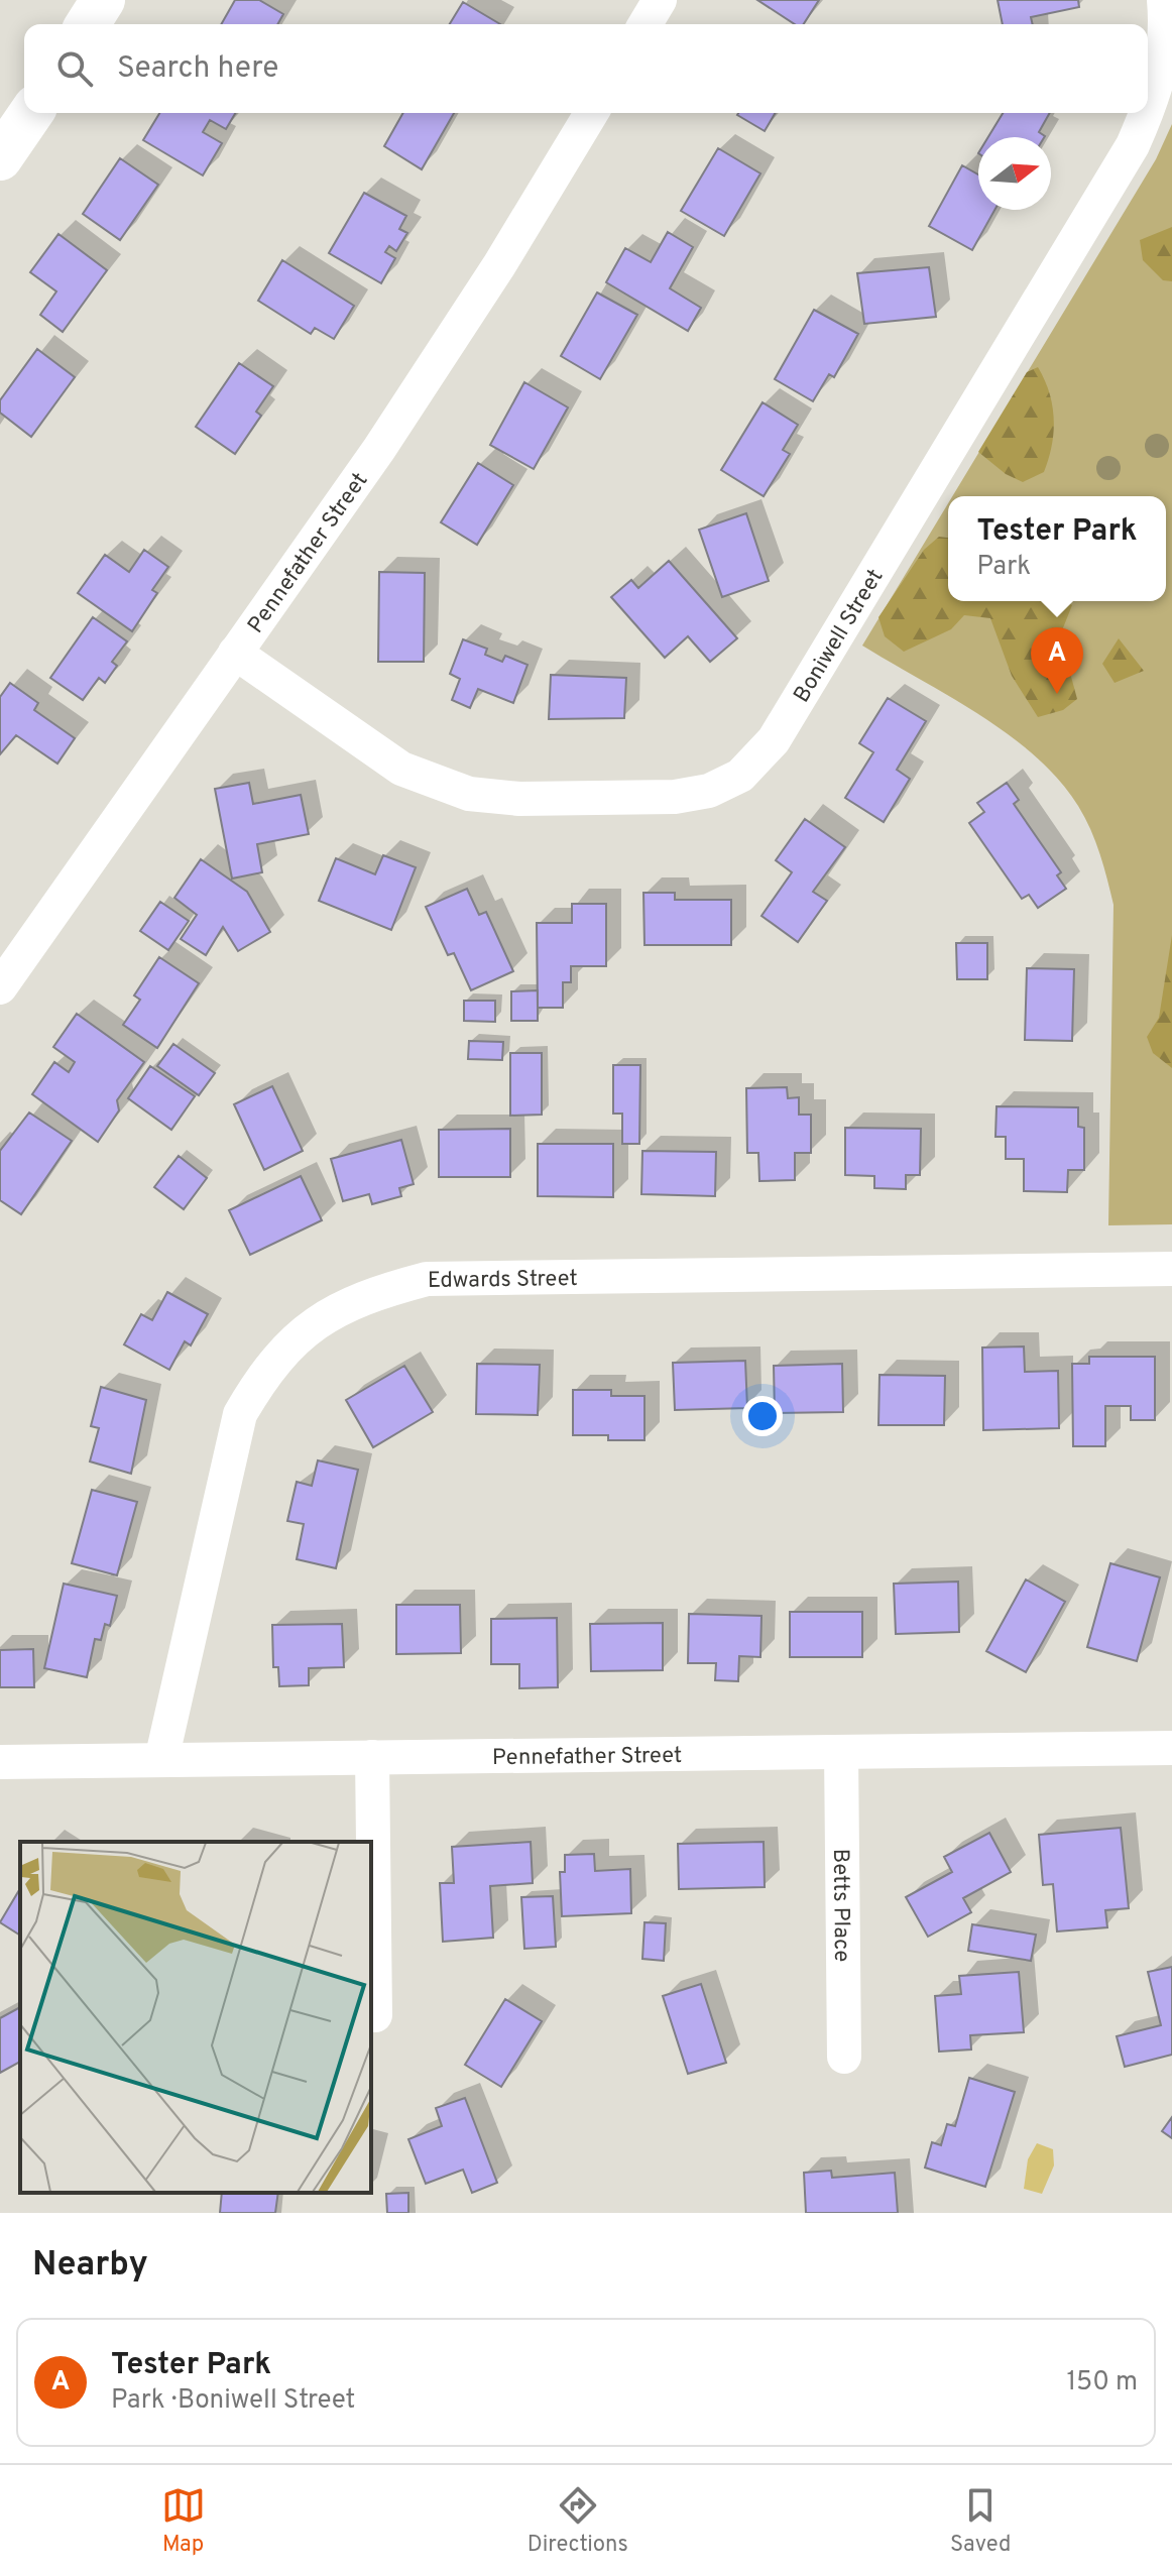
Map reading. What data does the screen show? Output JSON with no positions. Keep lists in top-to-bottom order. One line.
{"streets":{"street":["Pennefather Street","Boniwell Street","Edwards Street","Betts Place"]},"crossings":[["Pennefather Street","Boniwell Street"],["Pennefather Street","Edwards Street"],["Pennefather Street","Betts Place"]],"north":"right","page":{"search":"Search here","popup":["Tester Park","Park"],"pins":"A","heading":"Nearby","list":[{"mark":"A","name":"Tester Park","note":"Park · Boniwell Street","value":"150 m"}],"nav":["Map","Directions","Saved"]}}
